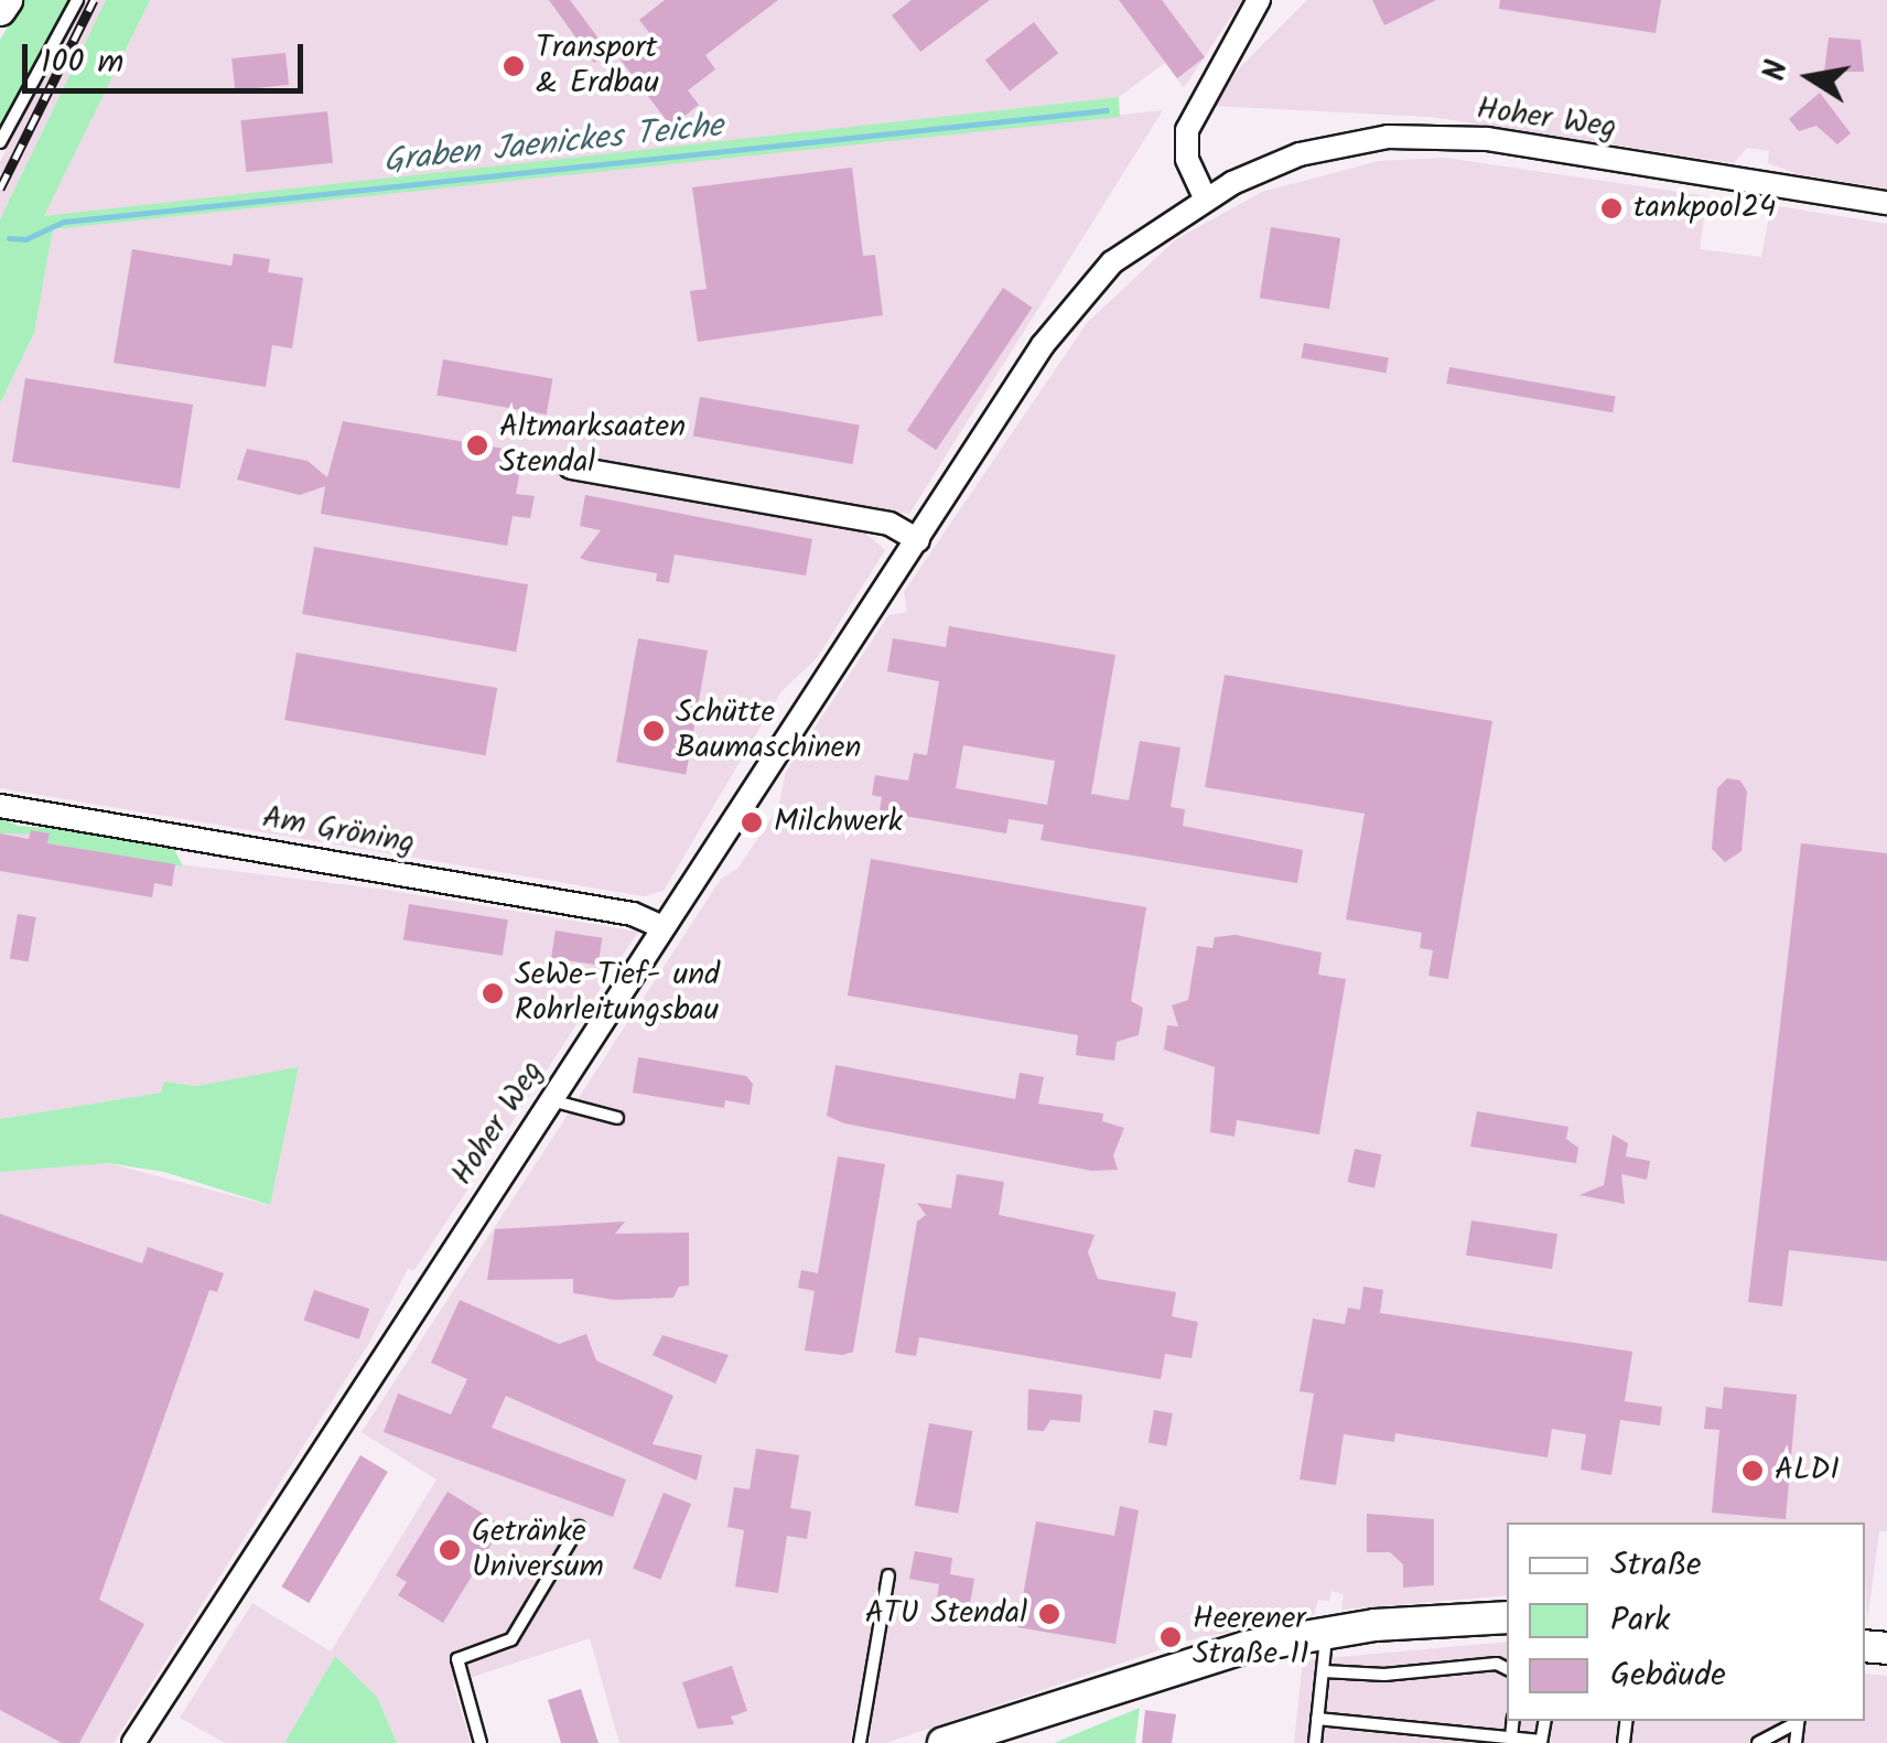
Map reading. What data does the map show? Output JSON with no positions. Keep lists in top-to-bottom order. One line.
{"streets":{"street":["Hoher Weg","Am Gröning"]},"crossings":[["Hoher Weg","Am Gröning"]],"water":["Graben Jaenickes Teiche"],"places":["Transport & Erdbau","tankpool24","Altmarksaaten Stendal","Schütte Baumaschinen","Milchwerk","SeWe-Tief- und Rohrleitungsbau","ALDI","Getränke Universum","ATU Stendal","Heerener Straße 11"],"legend":["Straße","Park","Gebäude"],"scale_bar":"100 m","north":"left"}
